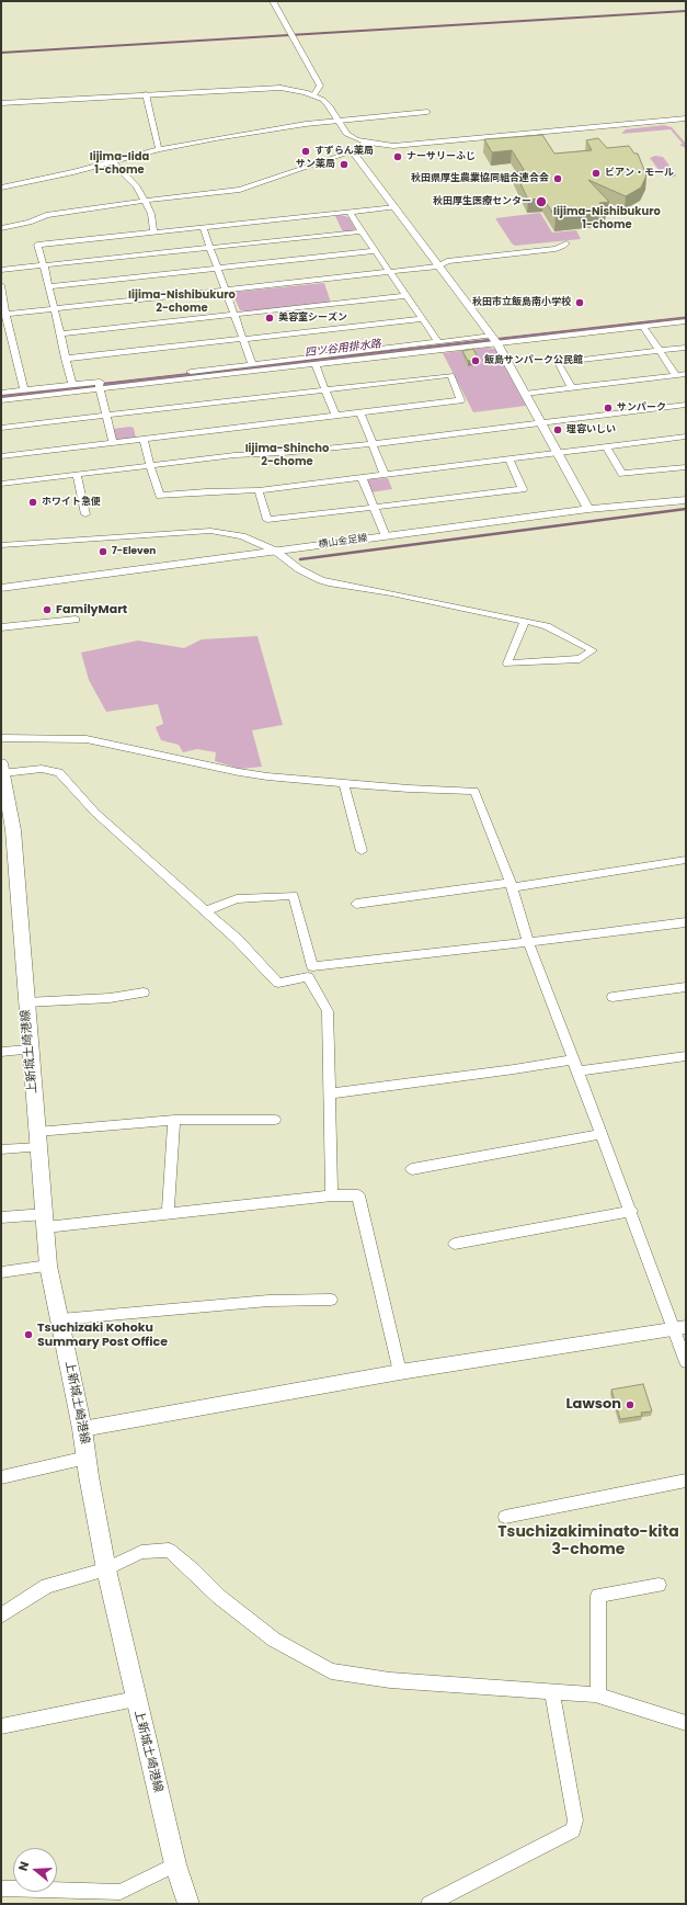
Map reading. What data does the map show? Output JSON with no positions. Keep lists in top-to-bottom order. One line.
{"streets":{"main road":["上新城土崎港線"],"street":["横山金足線"]},"districts":["Iijima-Iida 1-chome","Iijima-Nishibukuro 1-chome","Iijima-Nishibukuro 2-chome","Iijima-Shincho 2-chome","Tsuchizakiminato-kita 3-chome"],"water":["四ツ谷用排水路"],"places":["すずらん薬局","ナーサリーふじ","サン薬局","ビアン・モール","秋田県厚生農業協同組合連合会","秋田厚生医療センター","秋田市立飯島南小学校","美容室シーズン","飯島サンパーク公民館","サンパーク","理容いしい","ホワイト急便","7-Eleven","FamilyMart","Tsuchizaki Kohoku Summary Post Office","Lawson"],"north":"left"}
